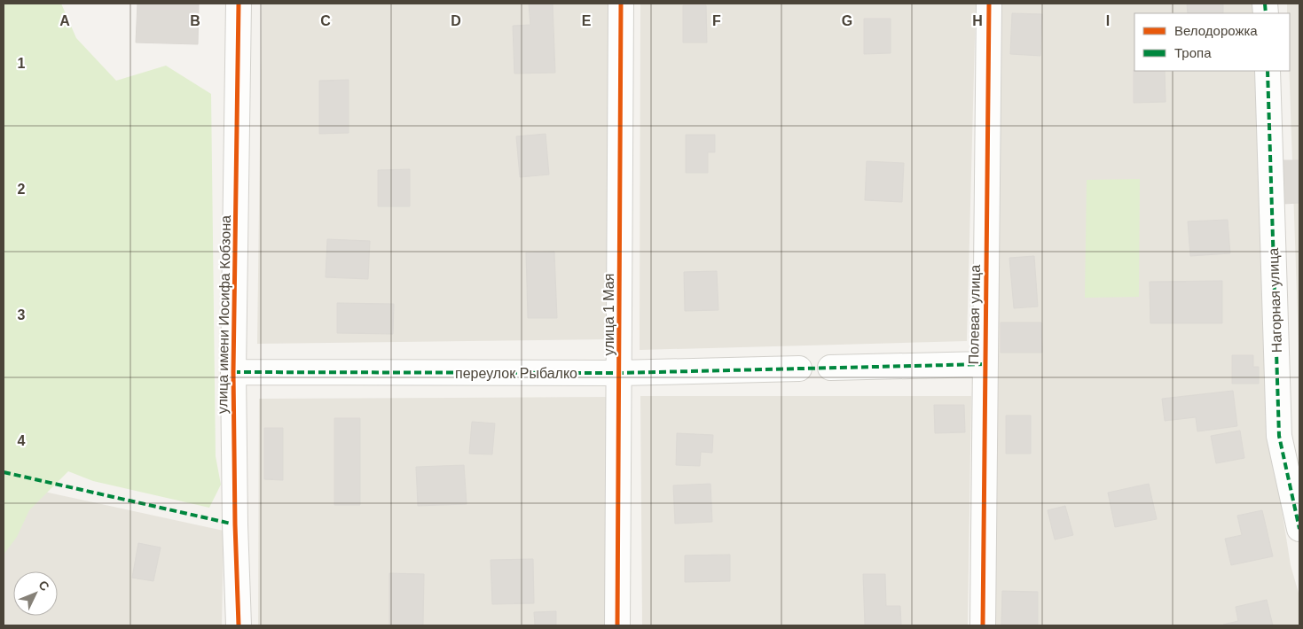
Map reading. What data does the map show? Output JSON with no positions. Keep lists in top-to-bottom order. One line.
{"streets":{"street":["Нагорная улица","улица имени Иосифа Кобзона","улица 1 Мая","Полевая улица","переулок Рыбалко"]},"crossings":[["улица имени Иосифа Кобзона","переулок Рыбалко"],["улица 1 Мая","переулок Рыбалко"]],"legend":["Велодорожка","Тропа"],"north":"top right","grid":{"columns":["A","B","C","D","E","F","G","H","I"],"rows":["1","2","3","4"]}}
